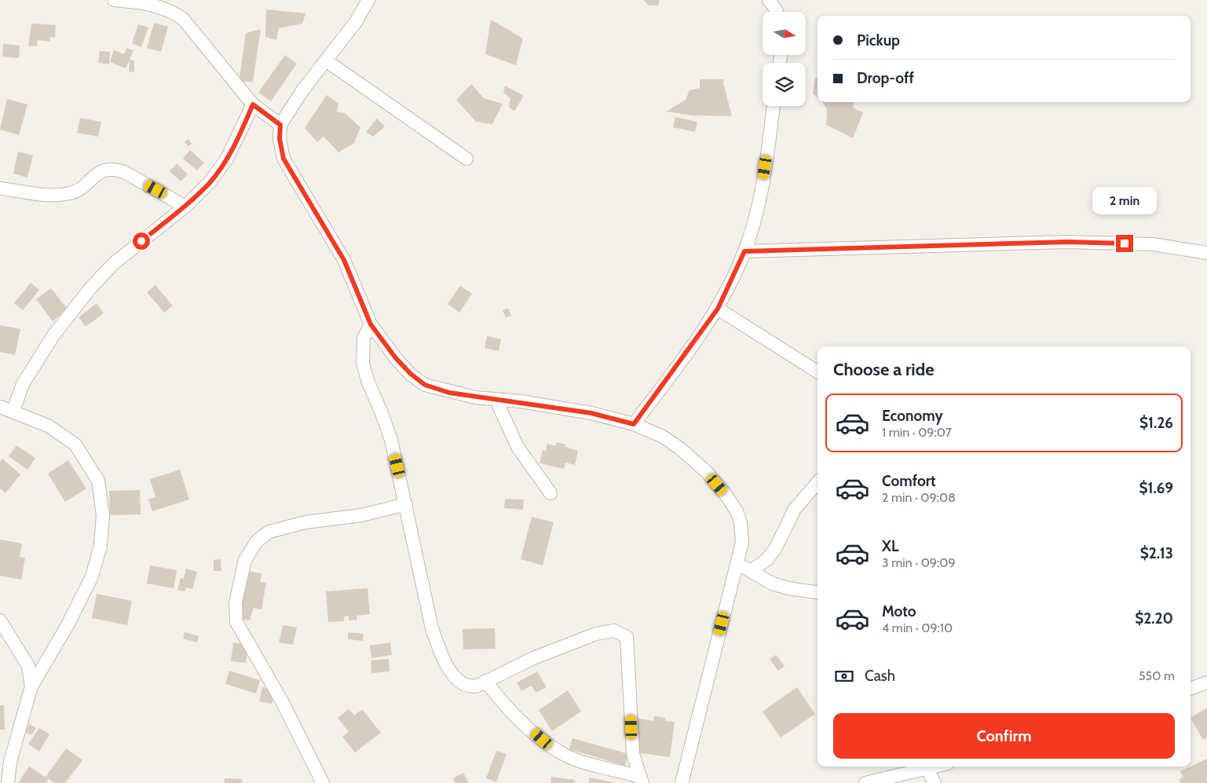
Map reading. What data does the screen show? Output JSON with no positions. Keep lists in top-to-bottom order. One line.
{"north":"right","page":{"banner":["Pickup","Drop-off"],"bubble":"2 min","heading":"Choose a ride","list":[{"name":"Economy","note":"1 min · 09:07","value":"$1.26"},{"name":"Comfort","note":"2 min · 09:08","value":"$1.69"},{"name":"XL","note":"3 min · 09:09","value":"$2.13"},{"name":"Moto","note":"4 min · 09:10","value":"$2.20"}],"pay":["Cash","550 m"],"buttons":"Confirm"}}
